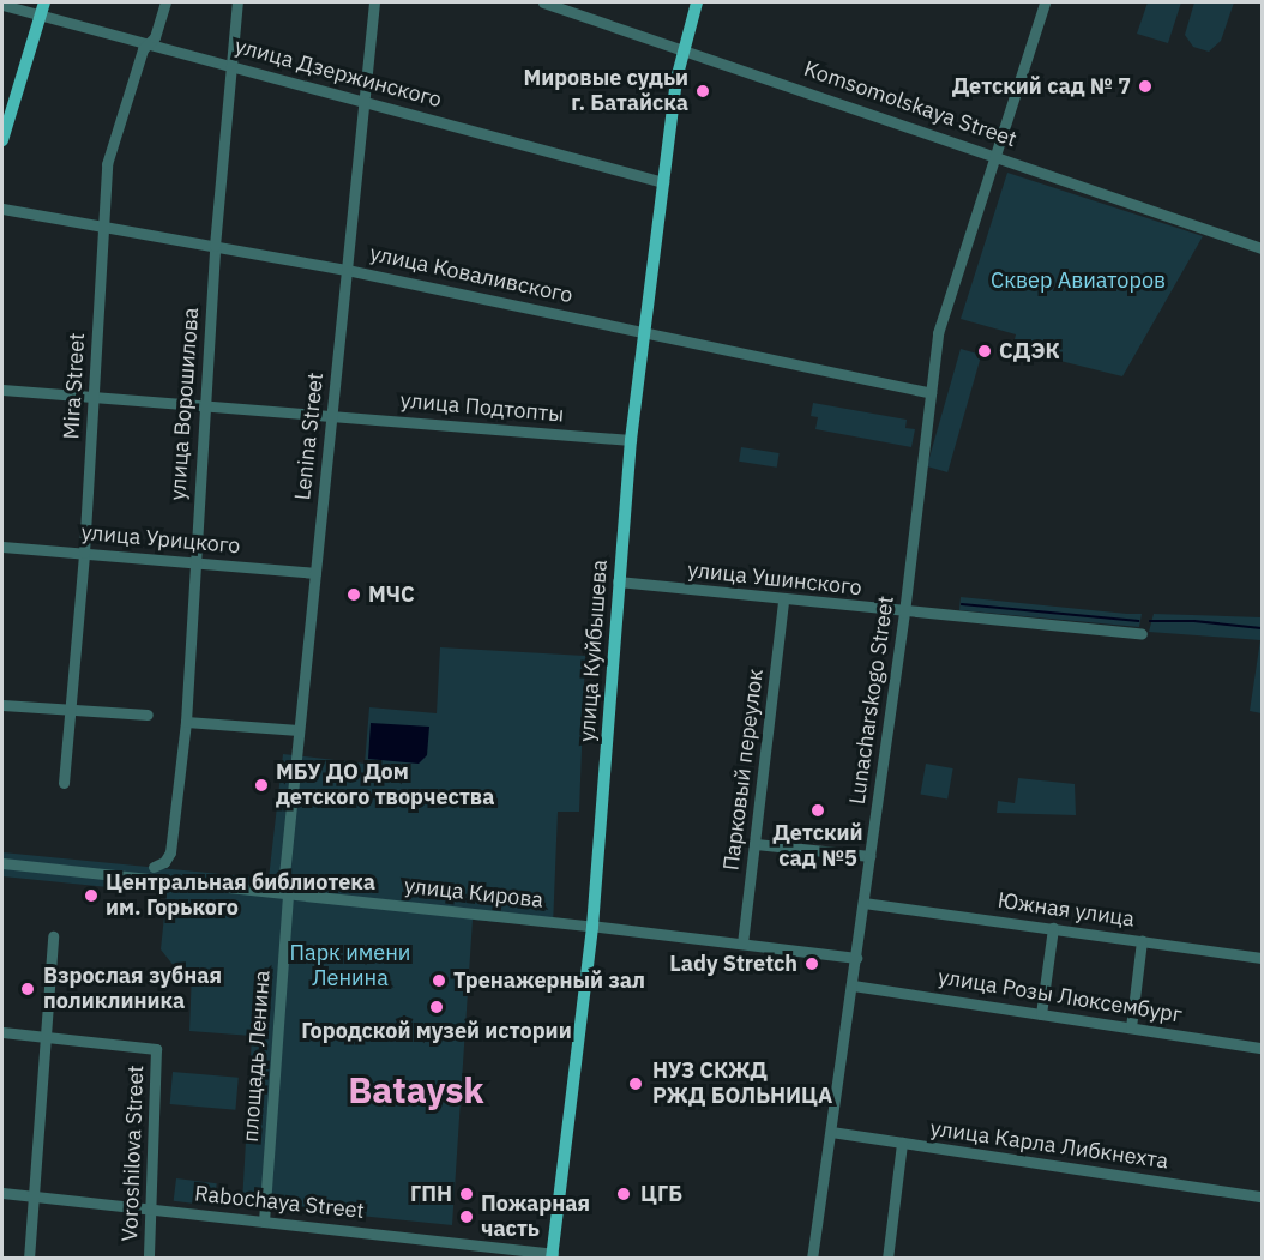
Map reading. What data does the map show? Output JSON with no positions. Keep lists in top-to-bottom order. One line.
{"streets":{"main road":["улица Куйбышева"],"street":["улица Дзержинского","Komsomolskaya Street","улица Коваливского","Mira Street","улица Ворошилова","улица Подтопты","Lenina Street","улица Урицкого","улица Ушинского","Lunacharskogo Street","Парковый переулок","улица Кирова","Южная улица","улица Розы Люксембург","площадь Ленина","улица Карла Либкнехта","Voroshilova Street","Rabochaya Street"]},"crossings":[["улица Дзержинского","Mira Street"],["улица Дзержинского","улица Ворошилова"],["улица Дзержинского","Lenina Street"],["улица Дзержинского","улица Куйбышева"],["Komsomolskaya Street","улица Куйбышева"],["Komsomolskaya Street","Lunacharskogo Street"],["улица Коваливского","Mira Street"],["улица Коваливского","улица Ворошилова"],["улица Коваливского","Lenina Street"],["улица Коваливского","улица Куйбышева"],["улица Коваливского","Lunacharskogo Street"],["Mira Street","улица Подтопты"],["Mira Street","улица Урицкого"],["улица Ворошилова","улица Подтопты"],["улица Ворошилова","улица Урицкого"],["улица Подтопты","Lenina Street"],["улица Подтопты","улица Куйбышева"],["Lenina Street","улица Урицкого"],["улица Ушинского","улица Куйбышева"],["улица Ушинского","Lunacharskogo Street"],["улица Ушинского","Парковый переулок"],["улица Куйбышева","улица Кирова"],["улица Куйбышева","Rabochaya Street"],["Lunacharskogo Street","улица Кирова"],["Lunacharskogo Street","Южная улица"],["Lunacharskogo Street","улица Розы Люксембург"],["Lunacharskogo Street","улица Карла Либкнехта"],["Парковый переулок","улица Кирова"],["улица Кирова","площадь Ленина"],["площадь Ленина","Rabochaya Street"],["Voroshilova Street","Rabochaya Street"]],"districts":["Bataysk"],"parks":["Сквер Авиаторов","Парк имени Ленина"],"places":["Детский сад № 7","Мировые судьи г. Батайска","СДЭК","МЧС","МБУ ДО Дом детского творчества","Детский сад №5","Центральная библиотека им. Горького","Lady Stretch","Тренажерный зал","Взрослая зубная поликлиника","Городской музей истории","НУЗ СКЖД РЖД БОЛЬНИЦА","ГПН","ЦГБ","Пожарная часть"]}
